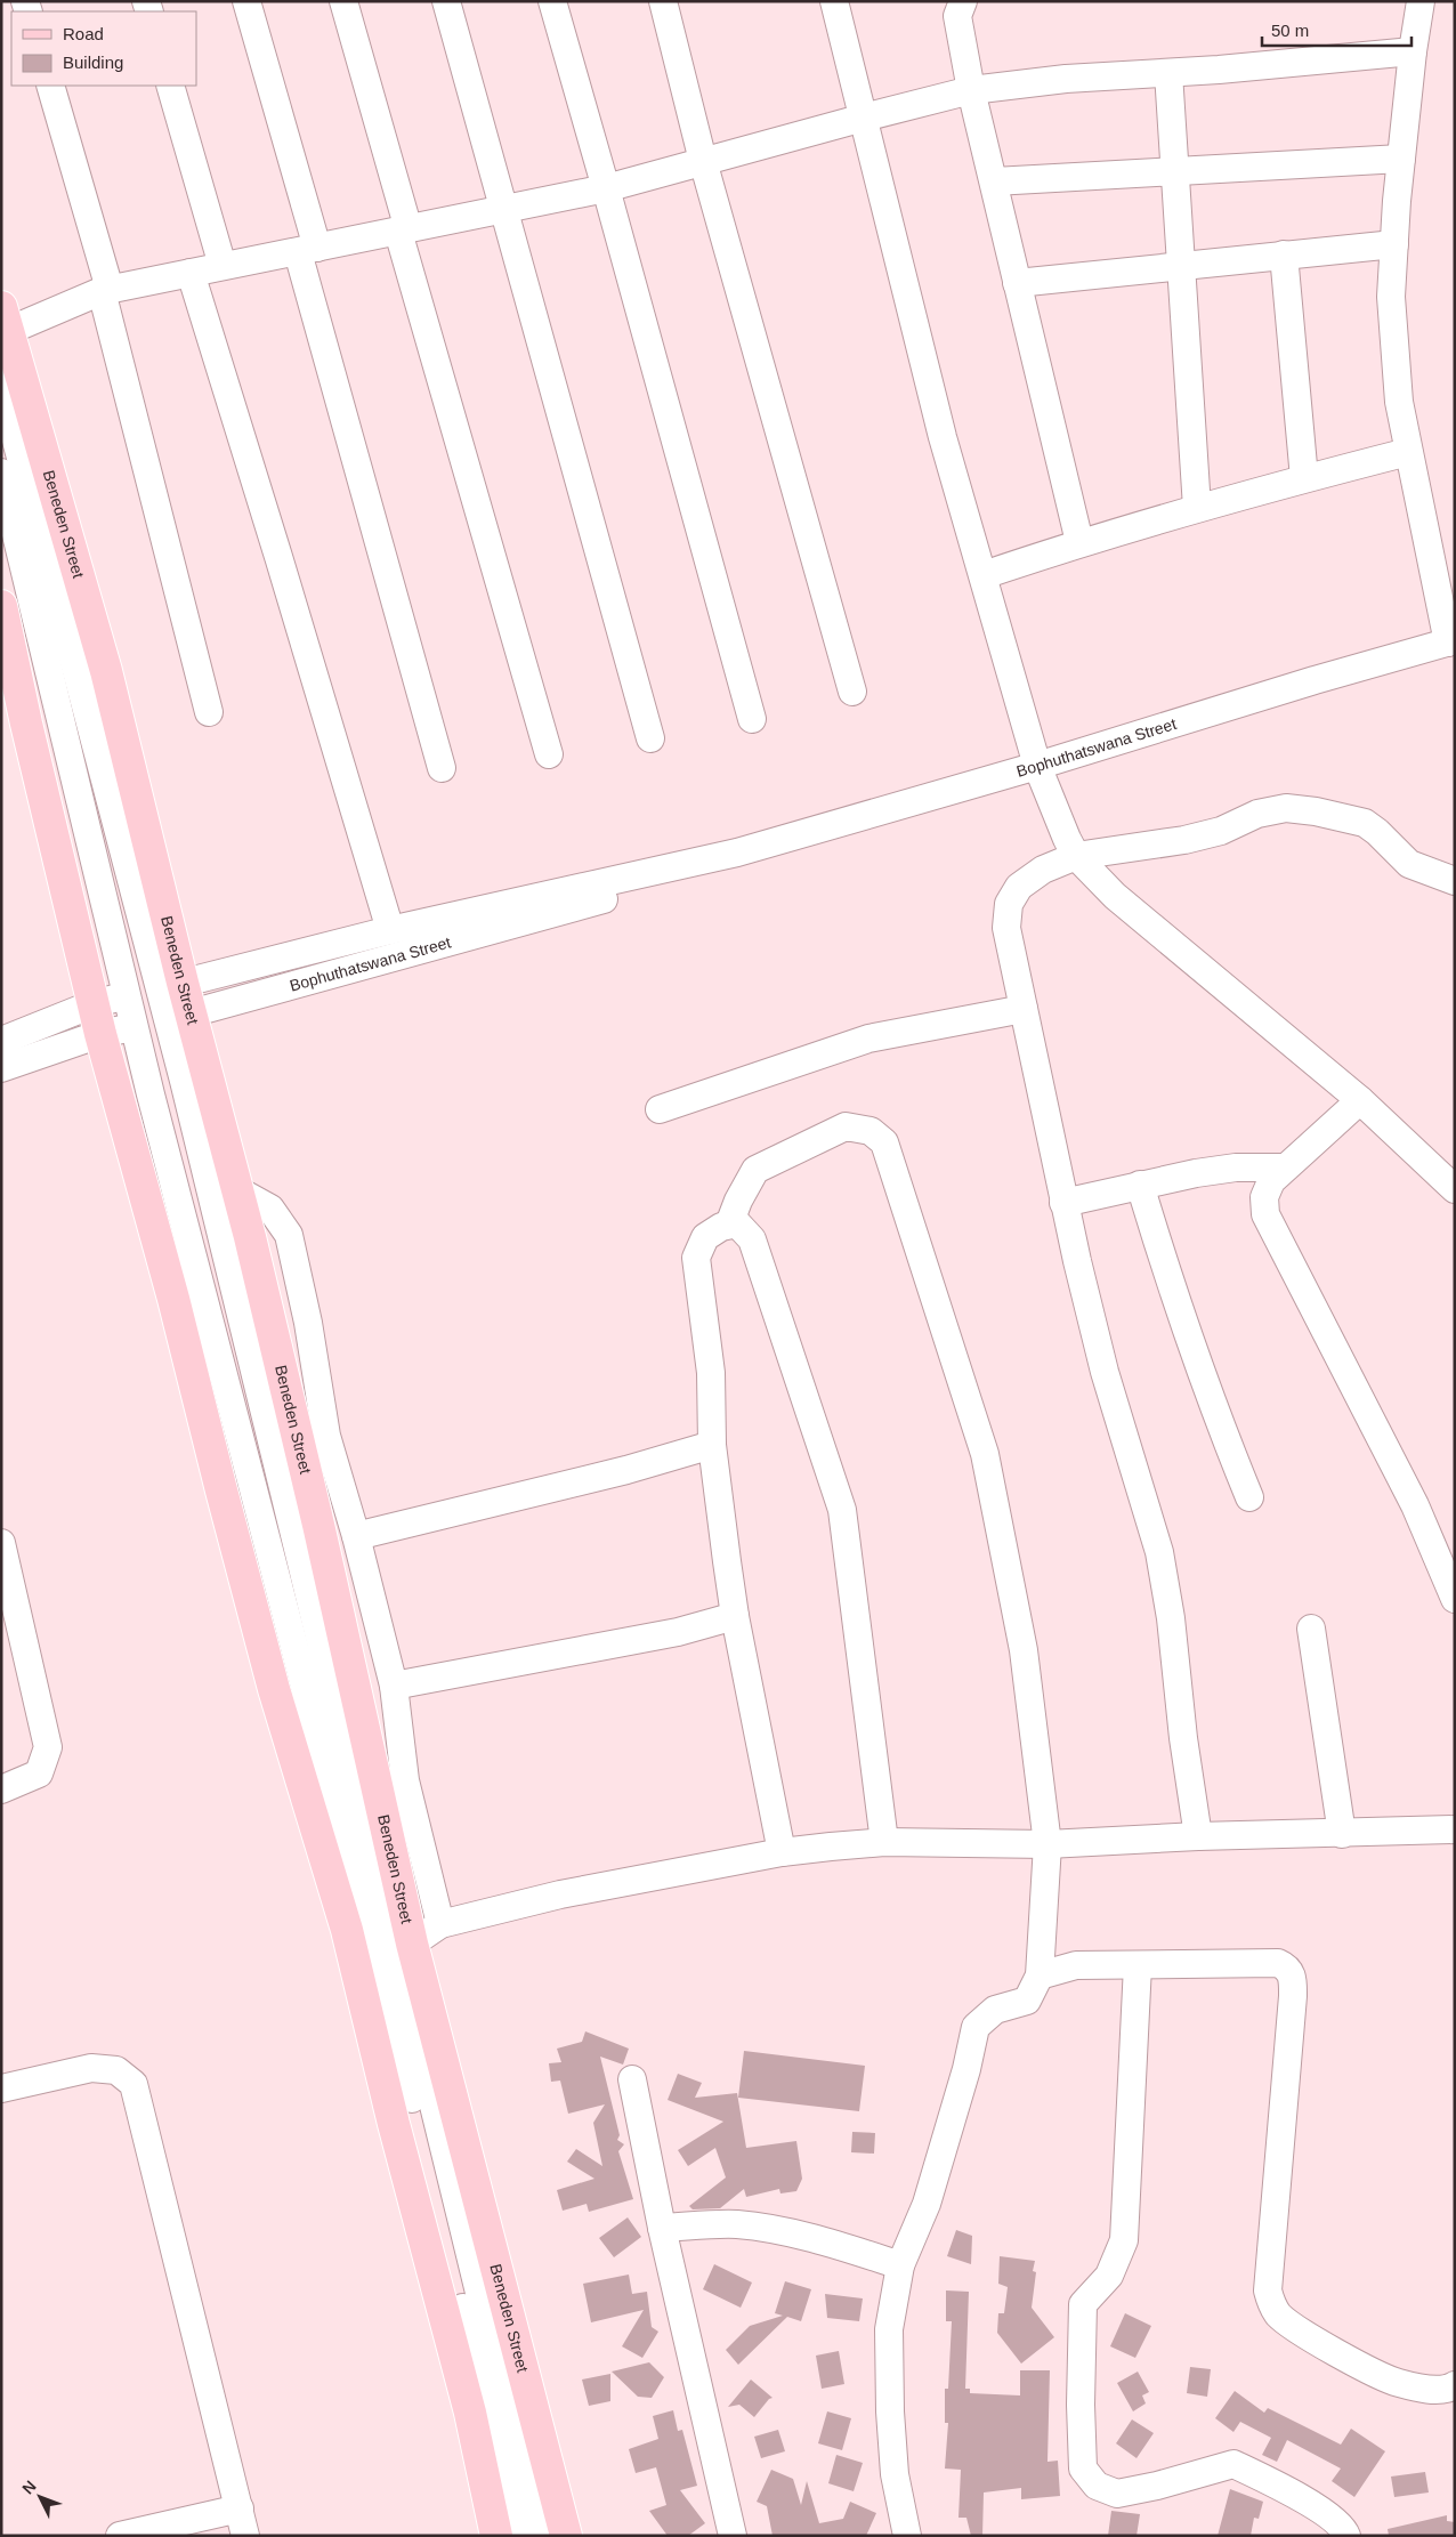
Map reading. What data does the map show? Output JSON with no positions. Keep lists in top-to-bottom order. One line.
{"streets":{"main road":["Beneden Street"],"street":["Bophuthatswana Street"]},"crossings":[["Beneden Street","Bophuthatswana Street"]],"legend":["Road","Building"],"scale_bar":"50 m","north":"top left"}
